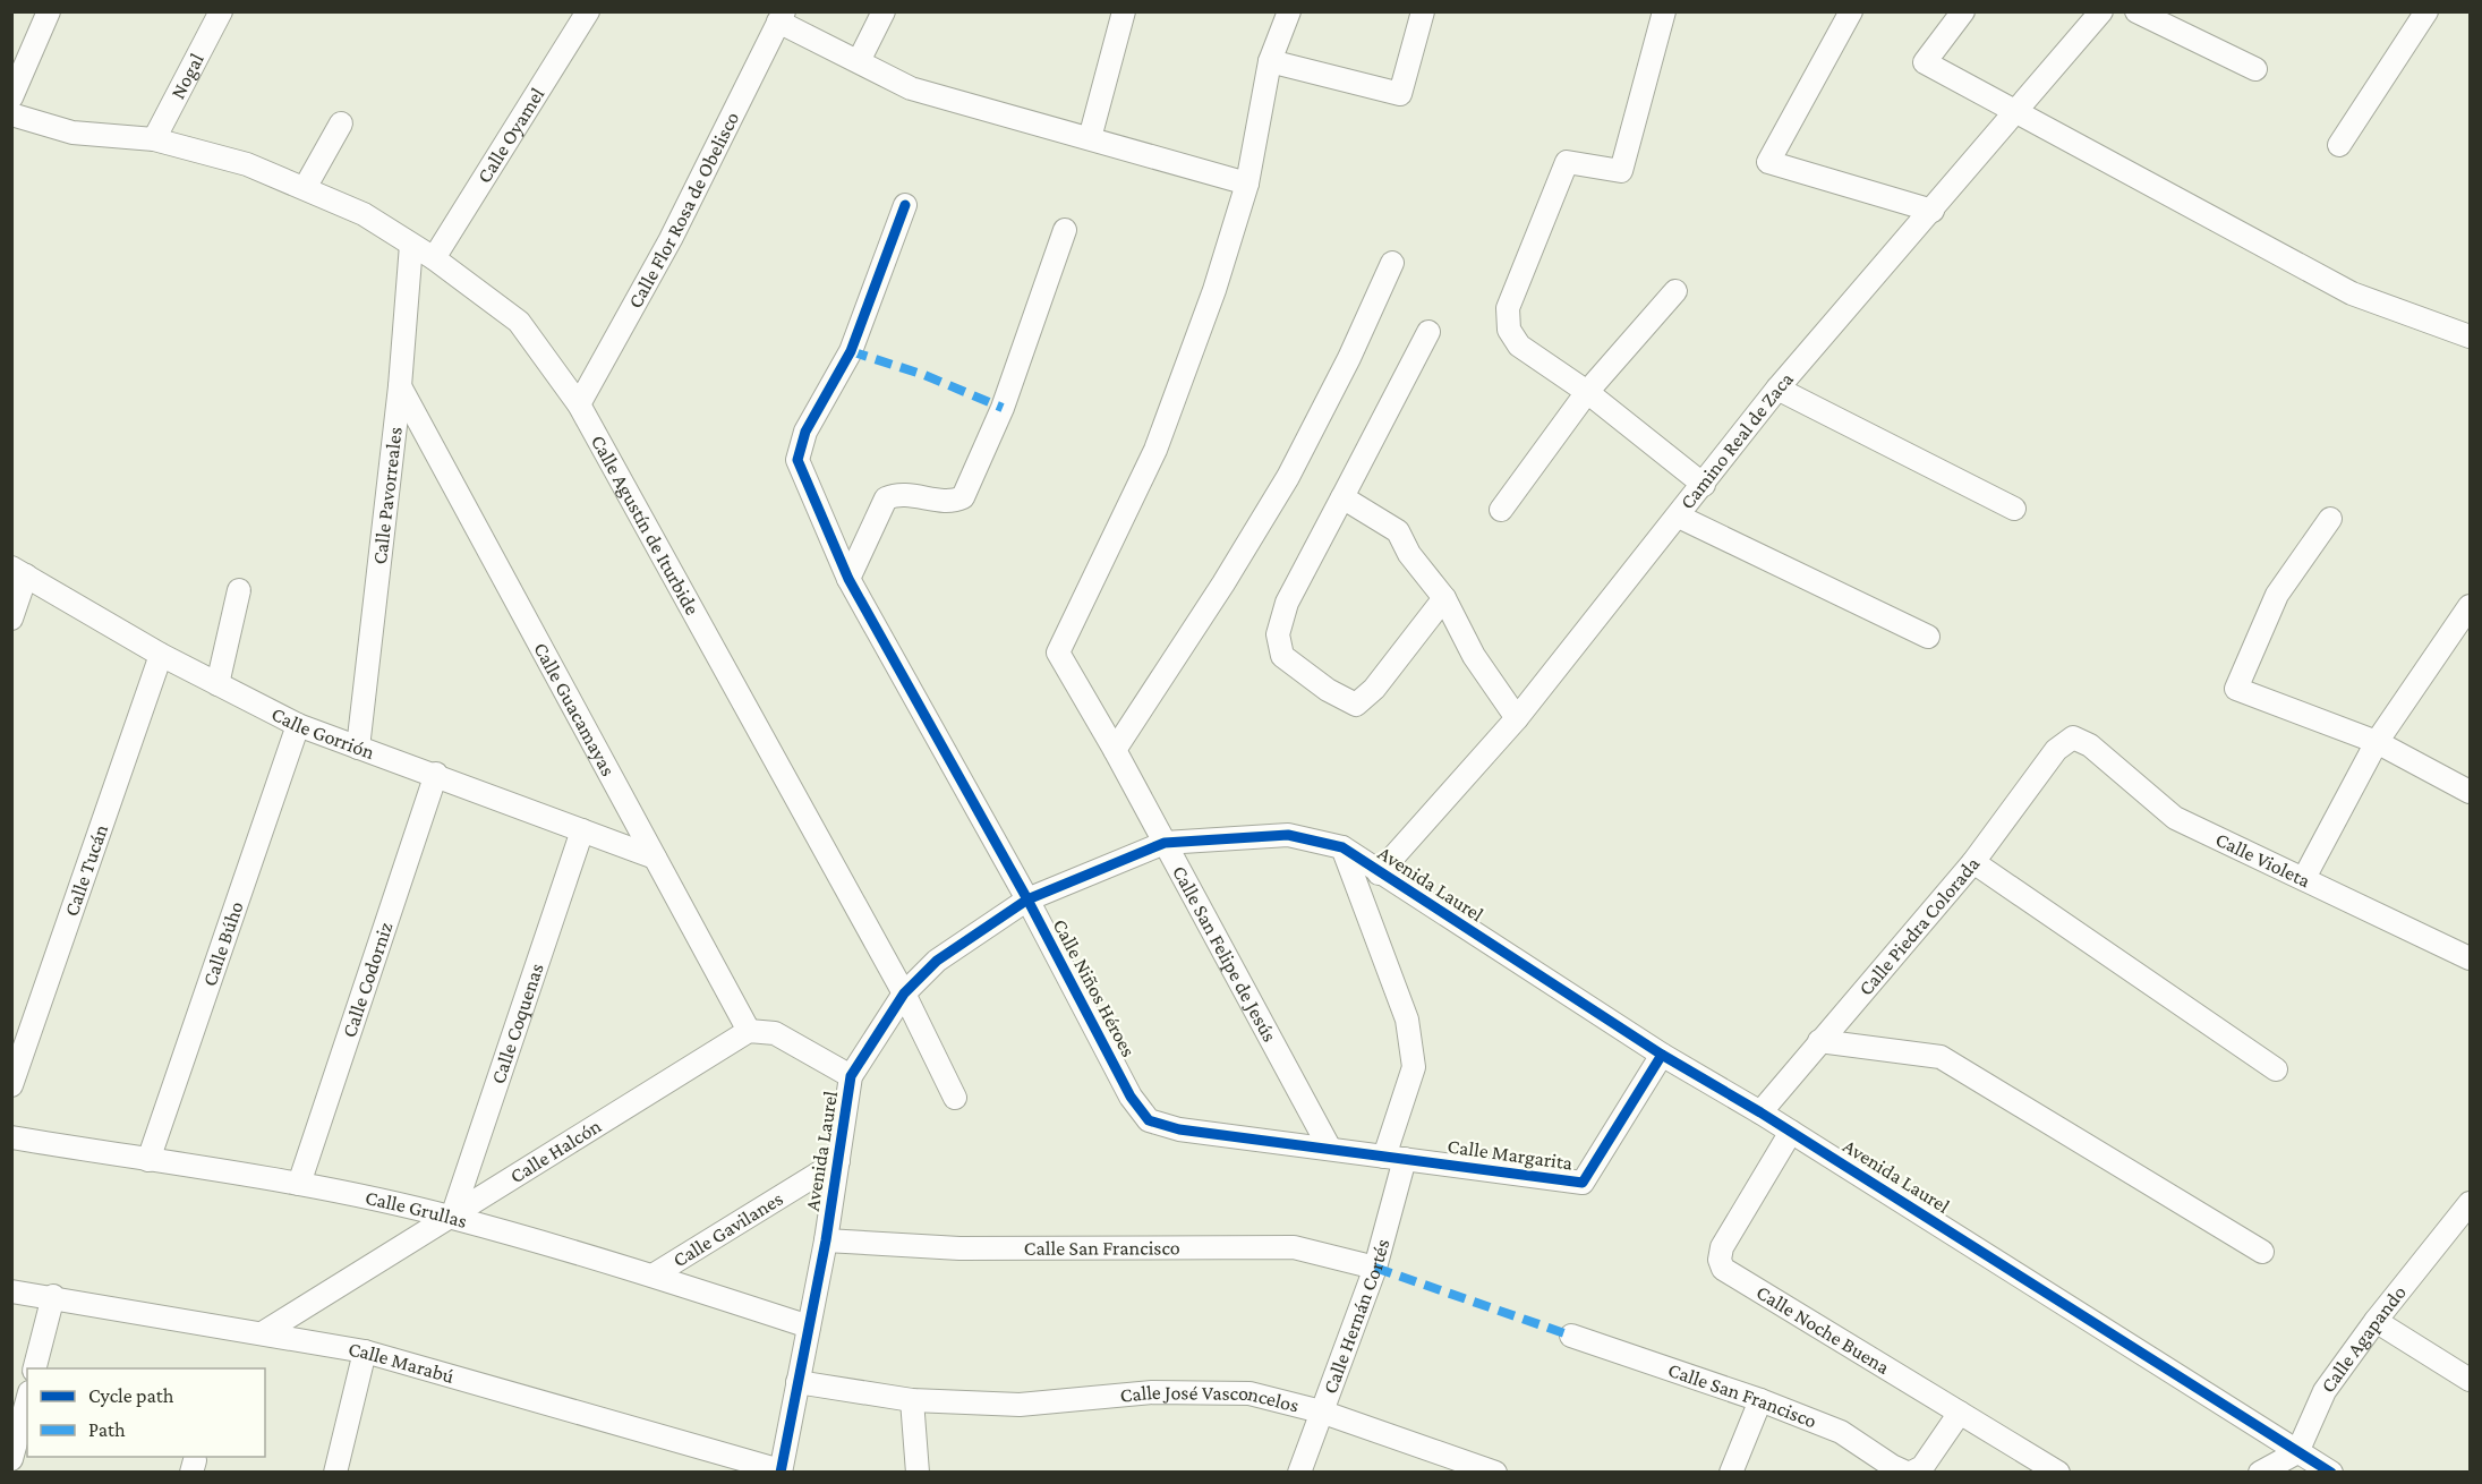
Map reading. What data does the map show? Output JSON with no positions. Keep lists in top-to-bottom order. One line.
{"streets":{"street":["Nogal","Calle Oyamel","Calle Flor Rosa de Obelisco","Camino Real de Zaca","Calle Pavorreales","Calle Agustín de Iturbide","Calle Guacamayas","Calle Gorrión","Calle Violeta","Calle Tucán","Avenida Laurel","Calle Piedra Colorada","Calle Búho","Calle San Felipe de Jesús","Calle Codorniz","Calle Niños Héroes","Calle Coquenas","Calle Halcón","Calle Margarita","Calle Grullas","Calle Gavilanes","Calle San Francisco","Calle Hernán Cortés","Calle Noche Buena","Calle Agapando","Calle Marabú","Calle José Vasconcelos"]},"crossings":[["Nogal","Calle Agustín de Iturbide"],["Calle Oyamel","Calle Agustín de Iturbide"],["Calle Flor Rosa de Obelisco","Calle Agustín de Iturbide"],["Camino Real de Zaca","Avenida Laurel"],["Calle Pavorreales","Calle Agustín de Iturbide"],["Calle Pavorreales","Calle Guacamayas"],["Calle Pavorreales","Calle Gorrión"],["Calle Agustín de Iturbide","Avenida Laurel"],["Calle Guacamayas","Calle Gorrión"],["Calle Guacamayas","Calle Halcón"],["Calle Gorrión","Calle Tucán"],["Calle Gorrión","Calle Búho"],["Calle Gorrión","Calle Codorniz"],["Calle Gorrión","Calle Coquenas"],["Calle Violeta","Calle Piedra Colorada"],["Avenida Laurel","Calle Piedra Colorada"],["Avenida Laurel","Calle San Felipe de Jesús"],["Avenida Laurel","Calle Niños Héroes"],["Avenida Laurel","Calle Margarita"],["Avenida Laurel","Calle Grullas"],["Avenida Laurel","Calle Gavilanes"],["Avenida Laurel","Calle San Francisco"],["Avenida Laurel","Calle Hernán Cortés"],["Avenida Laurel","Calle Noche Buena"],["Avenida Laurel","Calle Agapando"],["Avenida Laurel","Calle Marabú"],["Avenida Laurel","Calle José Vasconcelos"],["Calle Búho","Calle Grullas"],["Calle San Felipe de Jesús","Calle Niños Héroes"],["Calle Codorniz","Calle Grullas"],["Calle Niños Héroes","Calle Margarita"],["Calle Niños Héroes","Calle Hernán Cortés"],["Calle Coquenas","Calle Halcón"],["Calle Coquenas","Calle Grullas"],["Calle Halcón","Calle Grullas"],["Calle Halcón","Calle Marabú"],["Calle Margarita","Calle Hernán Cortés"],["Calle Grullas","Calle Gavilanes"],["Calle San Francisco","Calle Hernán Cortés"],["Calle San Francisco","Calle Noche Buena"],["Calle Hernán Cortés","Calle José Vasconcelos"]],"legend":["Cycle path","Path"]}
